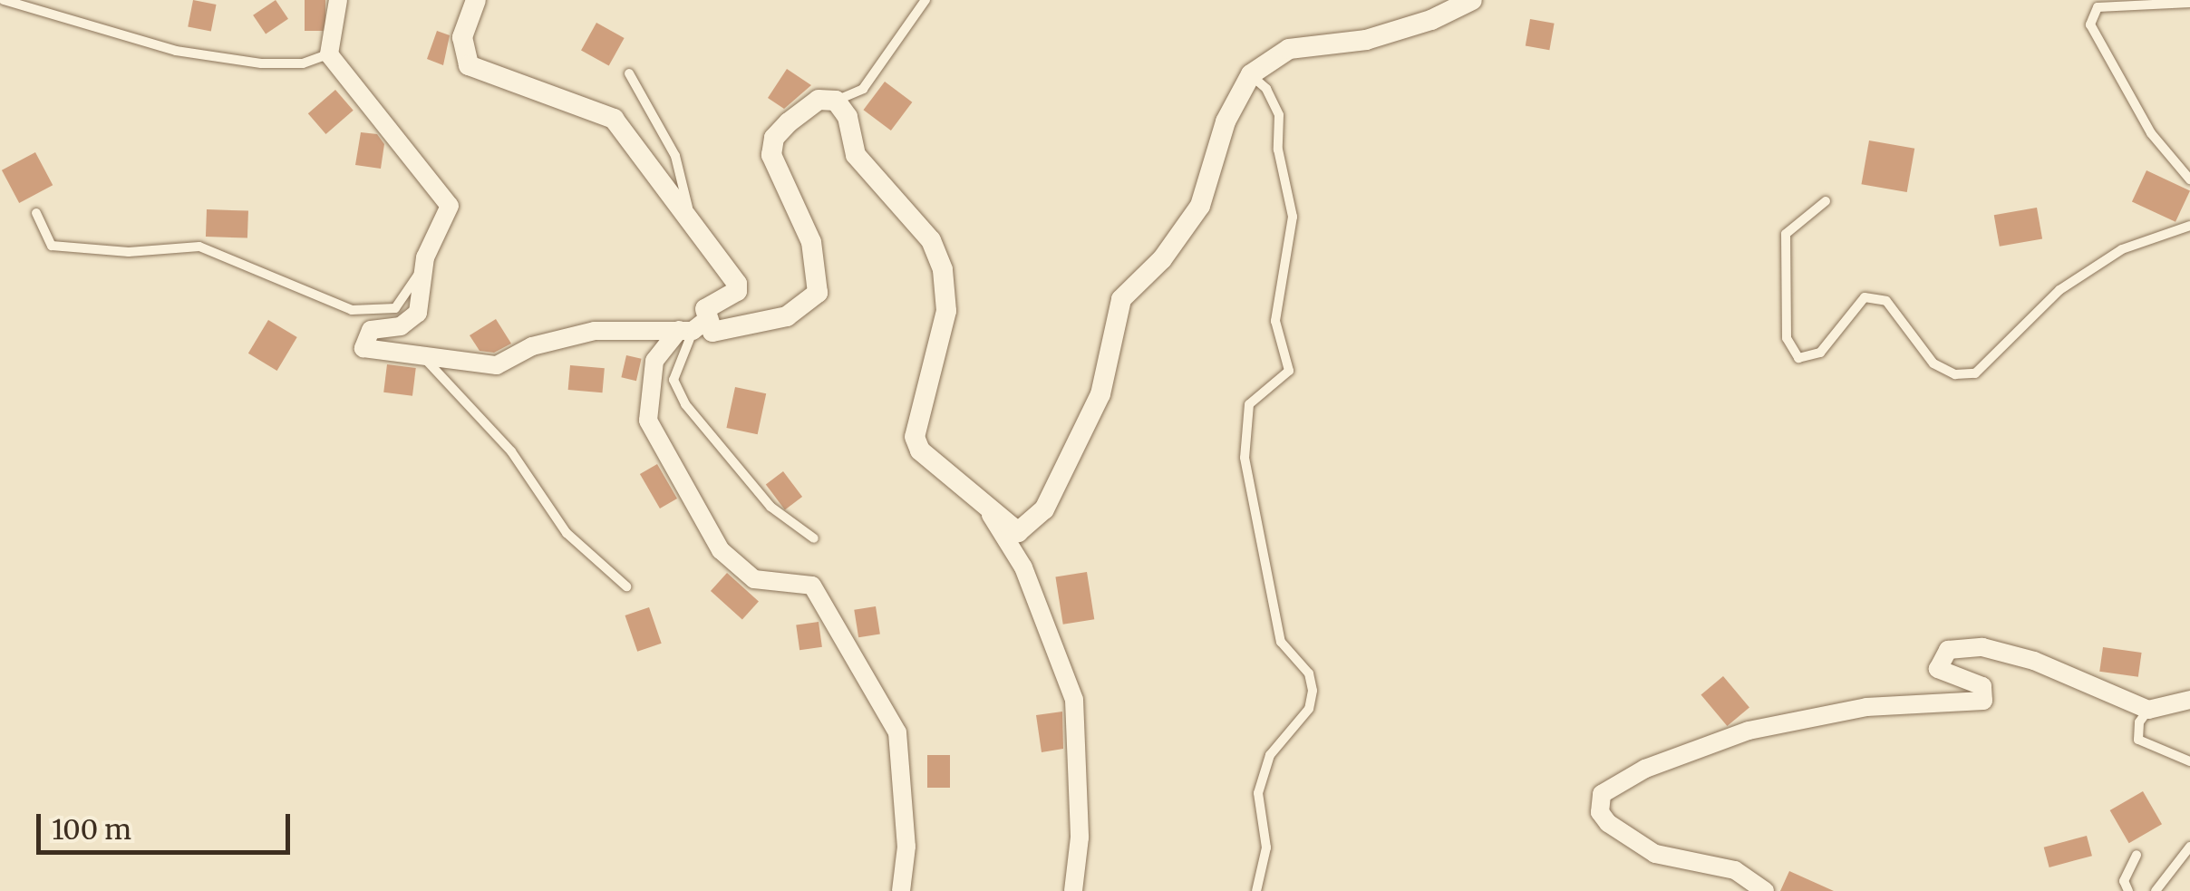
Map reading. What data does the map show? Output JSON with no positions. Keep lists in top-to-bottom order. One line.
{"scale_bar":"100 m"}
